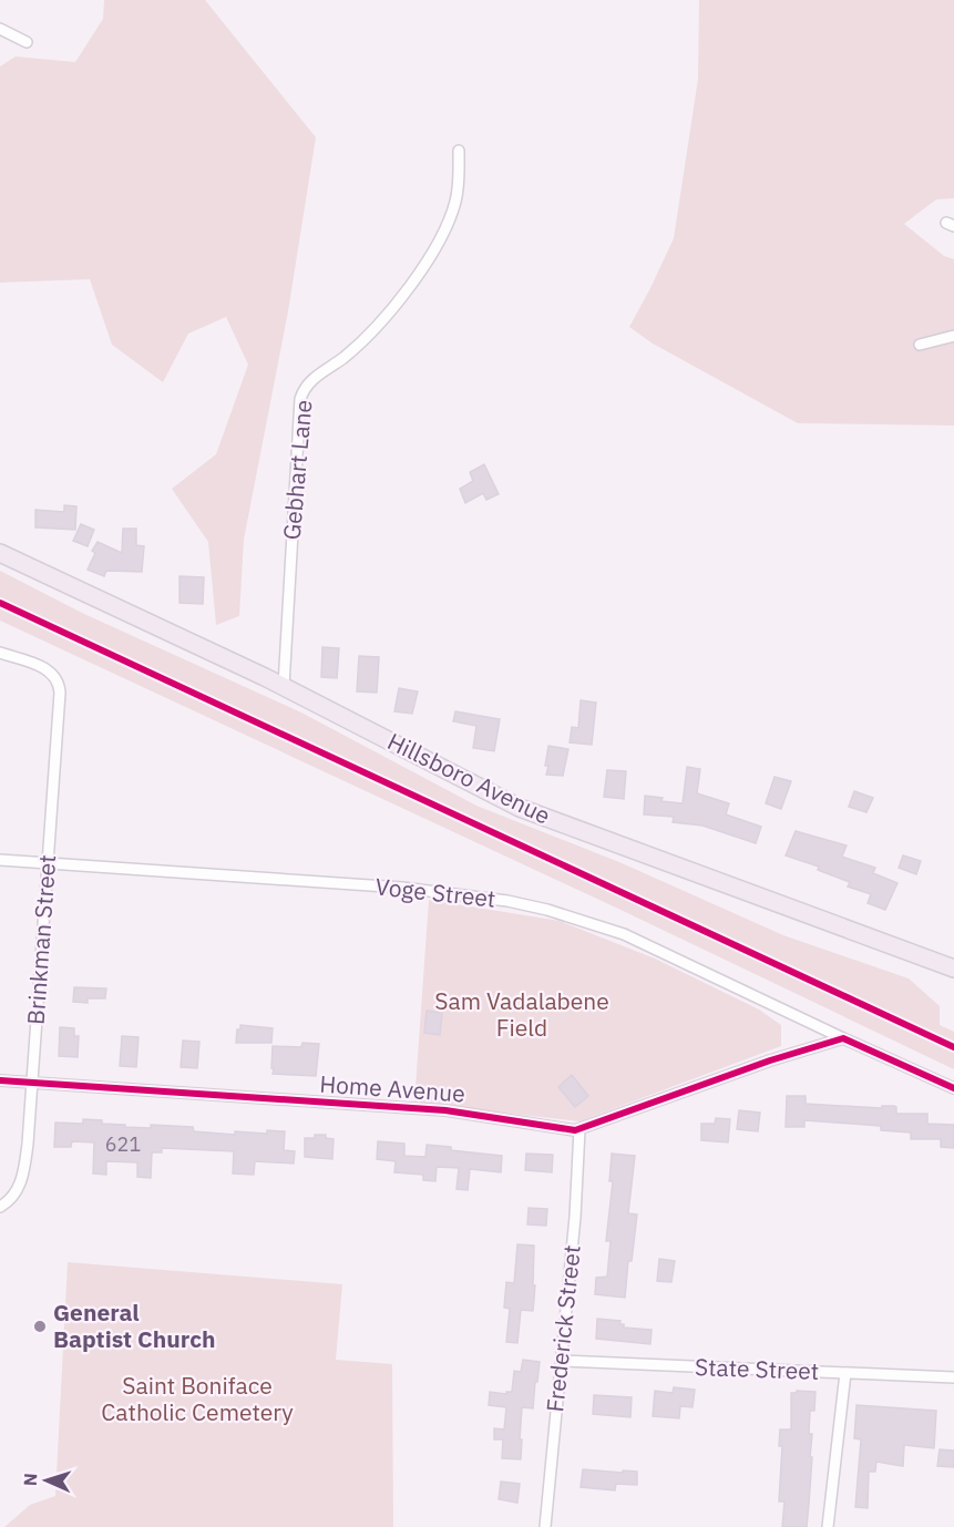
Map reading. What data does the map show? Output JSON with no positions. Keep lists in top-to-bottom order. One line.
{"streets":{"main road":["Hillsboro Avenue"],"street":["Gebhart Lane","Voge Street","Brinkman Street","Home Avenue","Frederick Street","State Street"]},"crossings":[["Gebhart Lane","Hillsboro Avenue"],["Voge Street","Brinkman Street"],["Voge Street","Home Avenue"],["Brinkman Street","Home Avenue"],["Home Avenue","Frederick Street"],["Frederick Street","State Street"]],"parks":["Sam Vadalabene Field","Saint Boniface Catholic Cemetery"],"places":["General Baptist Church"],"house_numbers":["621"],"north":"left"}
